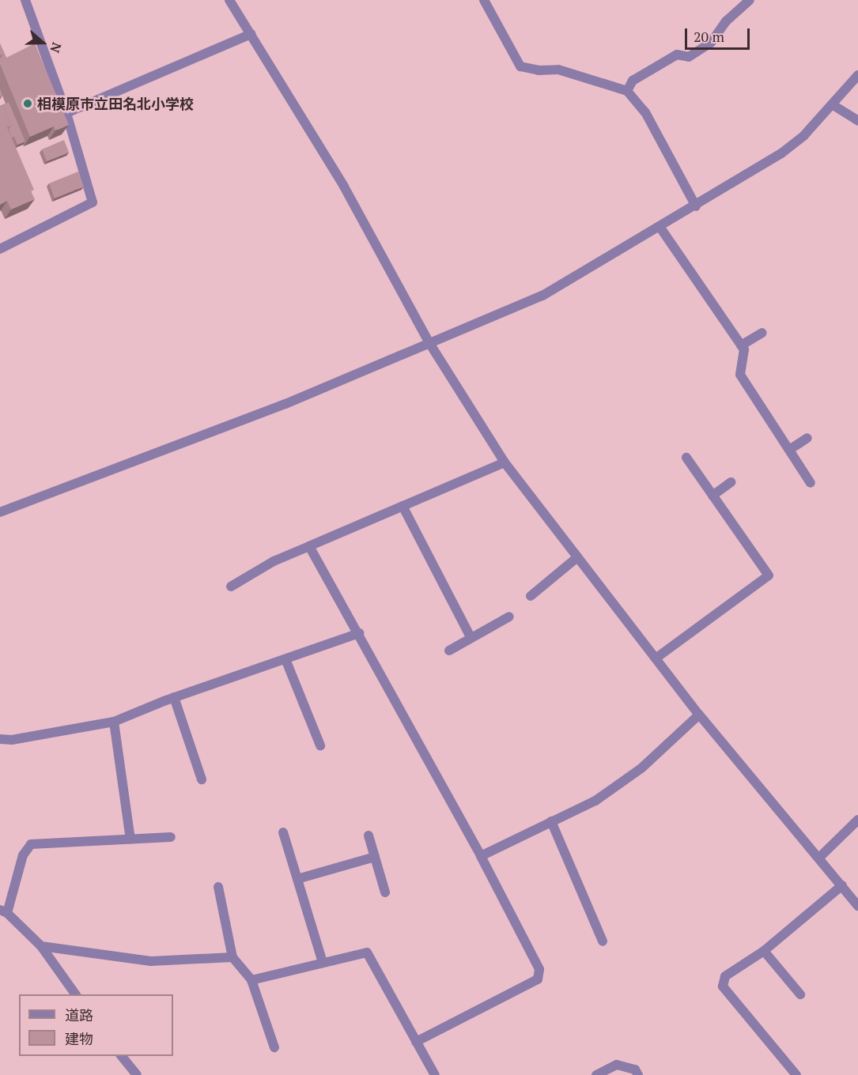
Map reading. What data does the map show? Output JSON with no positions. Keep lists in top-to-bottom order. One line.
{"places":["相模原市立田名北小学校"],"legend":["道路","建物"],"scale_bar":"20 m","north":"right"}
